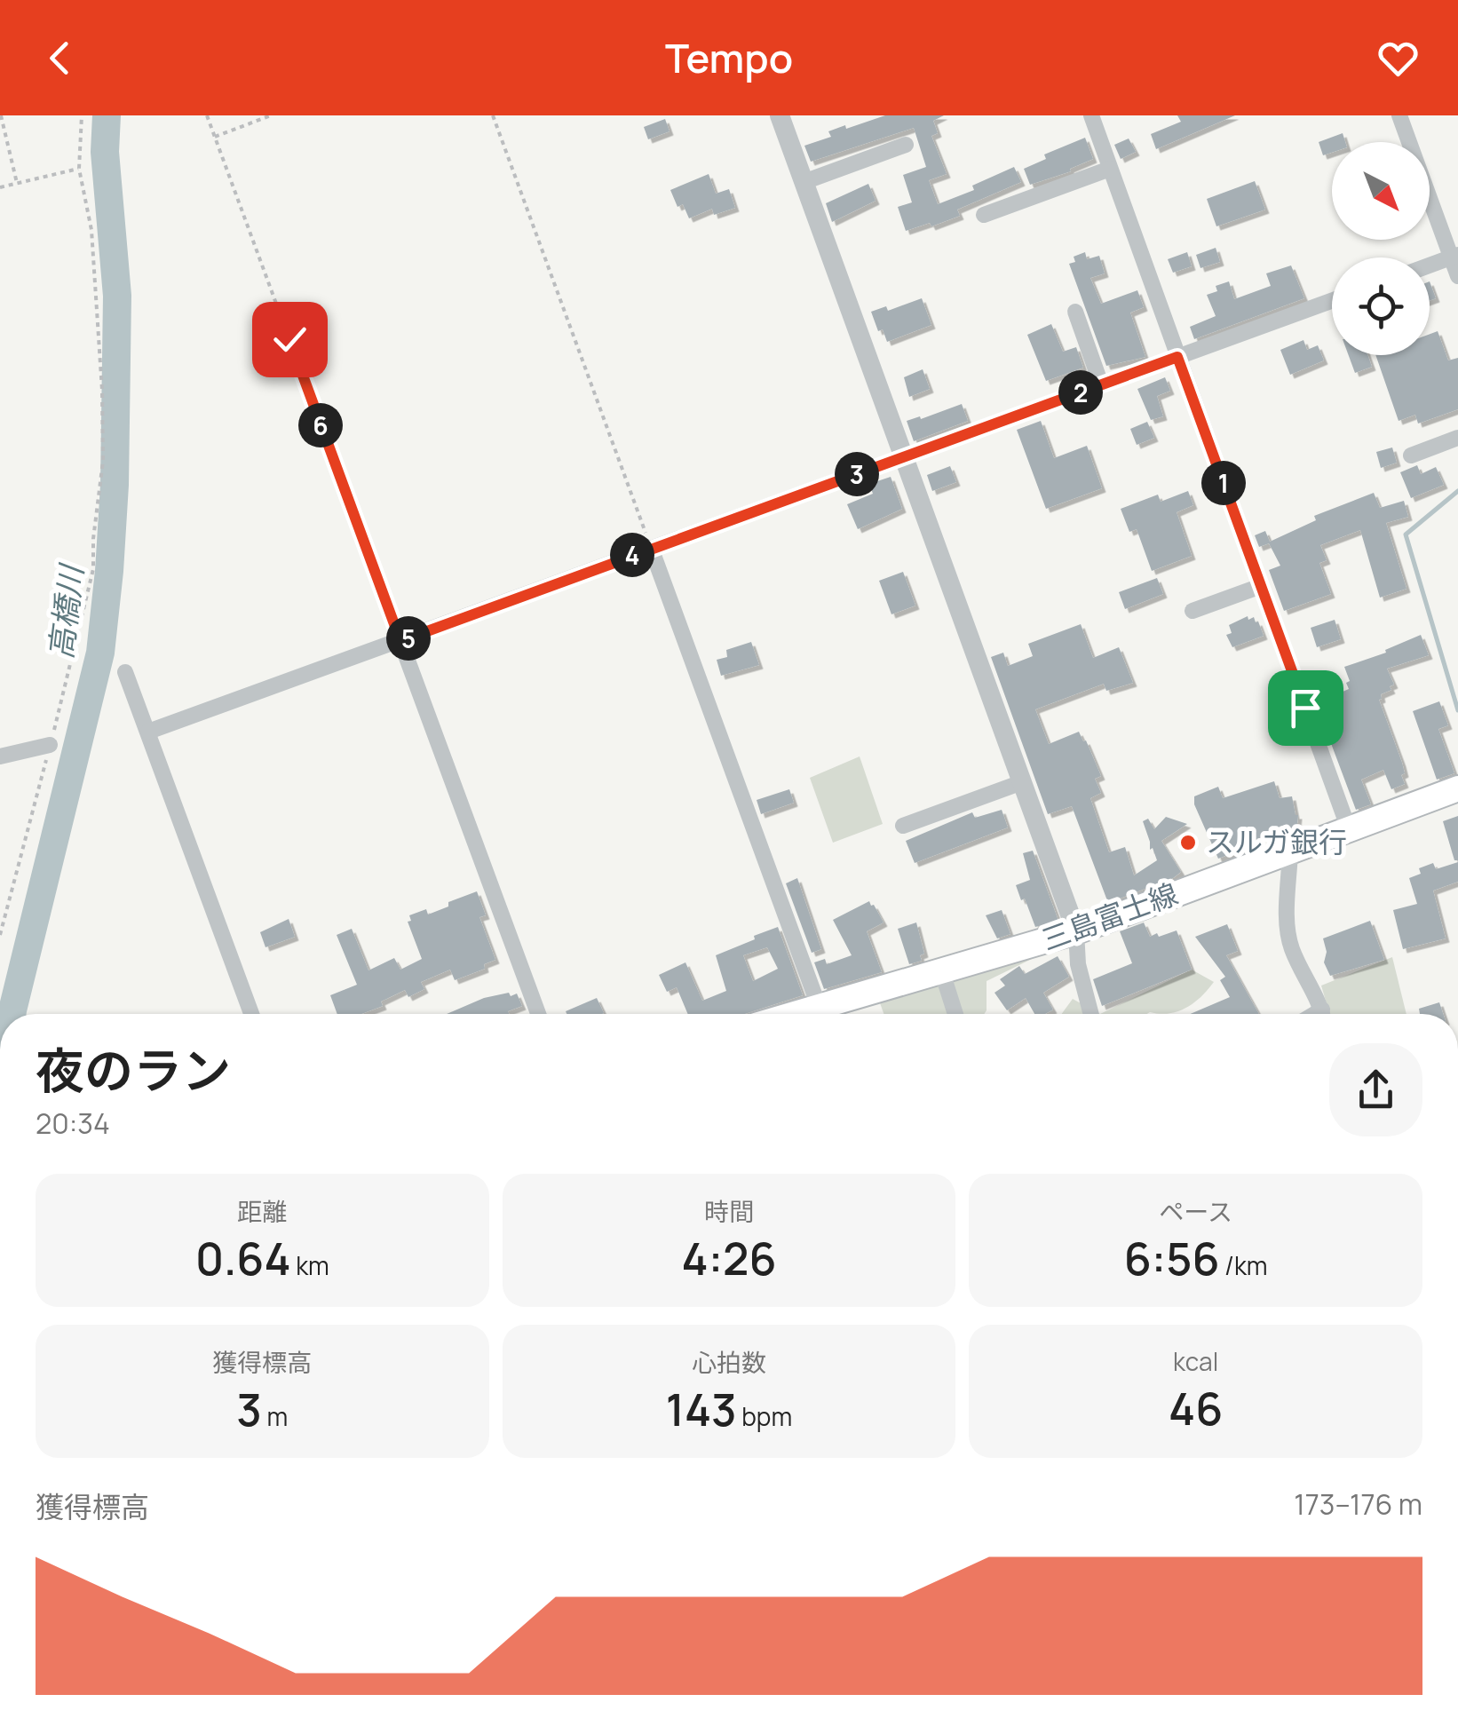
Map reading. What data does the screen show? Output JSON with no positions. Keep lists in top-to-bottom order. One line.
{"streets":{"main road":["三島富士線"]},"water":["高橋川"],"places":["スルガ銀行"],"north":"bottom right","page":{"header":"Tempo","pins":["2","6","3","1","4","5"],"heading":["夜のラン","20:34"],"stats":[["距離","0.64 km"],["時間","4:26"],["ペース","6:56 /km"],["獲得標高","3 m"],["心拍数","143 bpm"],["kcal","46"]],"chart":["獲得標高","173–176 m"]}}
